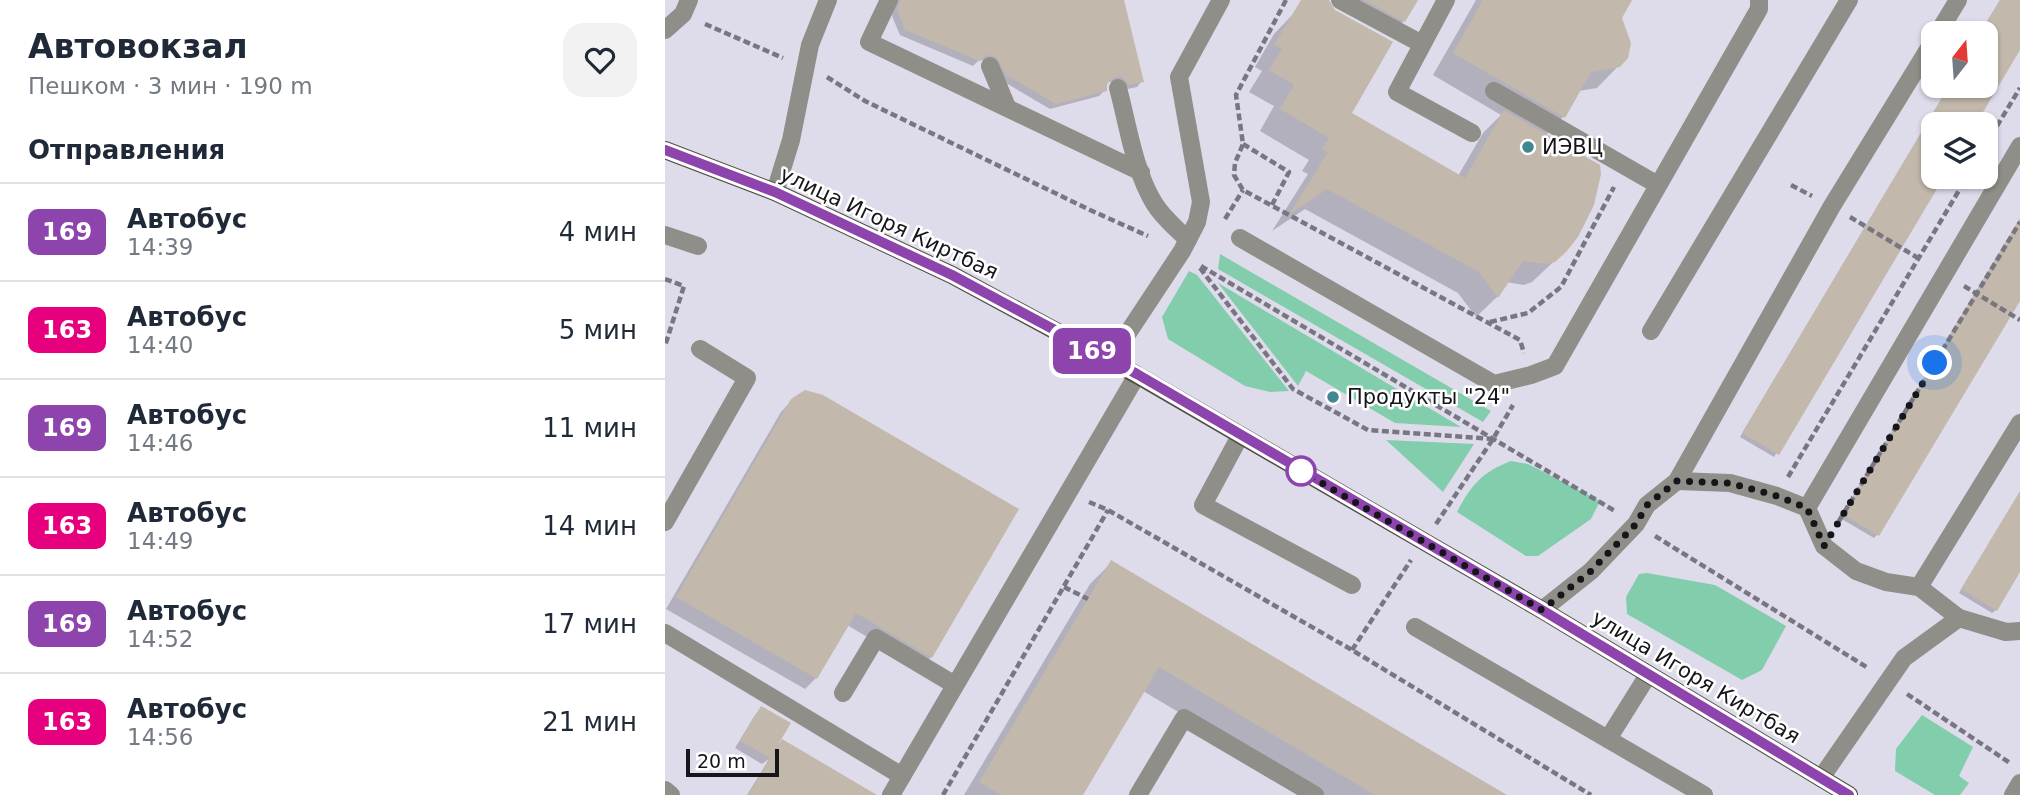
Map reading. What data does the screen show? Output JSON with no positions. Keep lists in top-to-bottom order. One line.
{"streets":{"main road":["улица Игоря Киртбая"]},"places":["ИЭВЦ","Продукты \"24\""],"lines":["bus line 169"],"scale_bar":"20 m","north":"top","page":{"heading":[["Автовокзал","Пешком · 3 мин · 190 m"],"Отправления"],"on_map":"169","list":[{"mark":"169","name":"Автобус","note":"14:39","value":"4 мин"},{"mark":"163","name":"Автобус","note":"14:40","value":"5 мин"},{"mark":"169","name":"Автобус","note":"14:46","value":"11 мин"},{"mark":"163","name":"Автобус","note":"14:49","value":"14 мин"},{"mark":"169","name":"Автобус","note":"14:52","value":"17 мин"},{"mark":"163","name":"Автобус","note":"14:56","value":"21 мин"}],"scale":"20 m"}}
